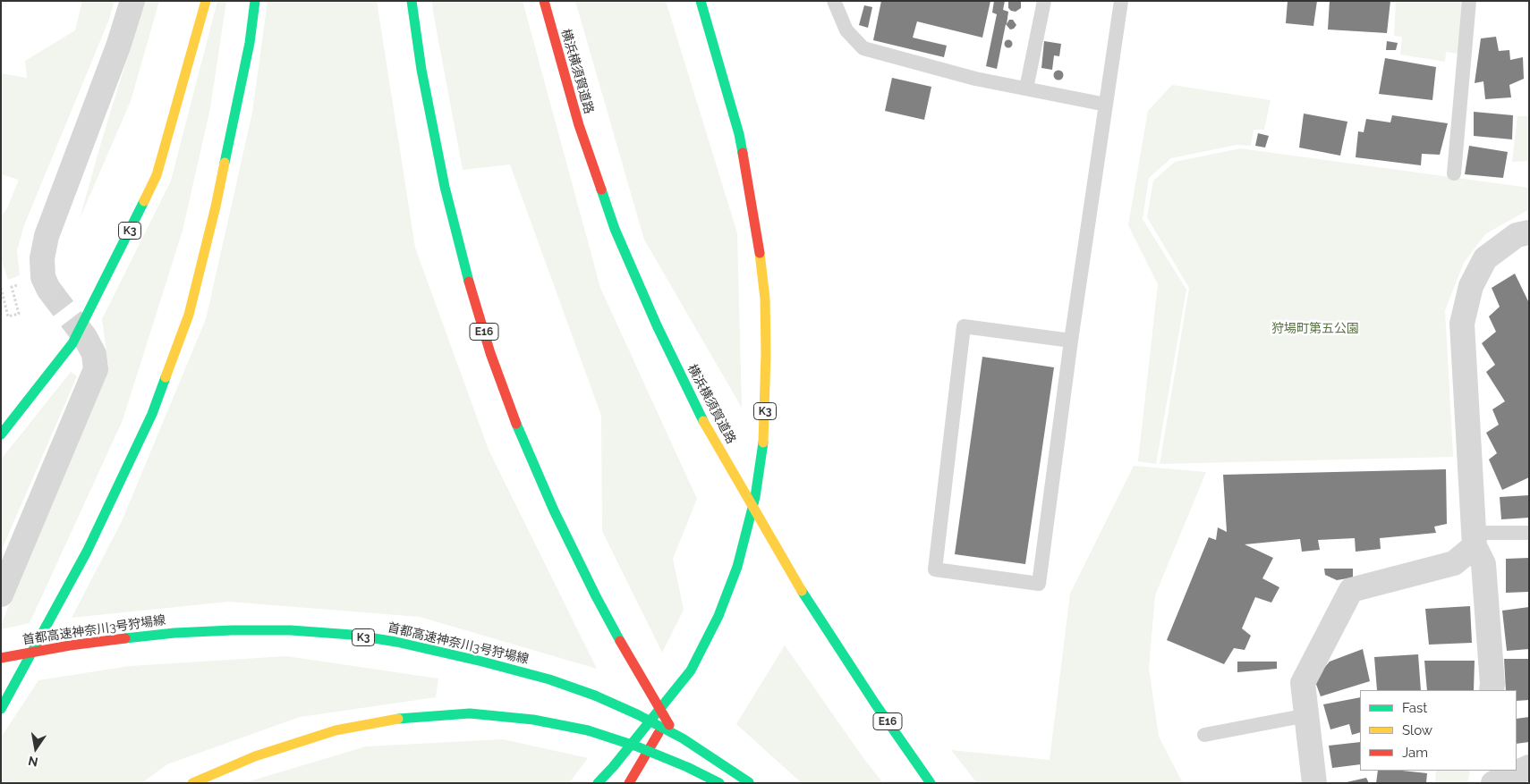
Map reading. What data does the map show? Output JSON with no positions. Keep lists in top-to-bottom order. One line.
{"streets":{"highway":["横浜横須賀道路","K3","E16","首都高速神奈川3号狩場線"]},"parks":["狩場町第五公園"],"legend":["Fast","Slow","Jam"],"north":"bottom"}
